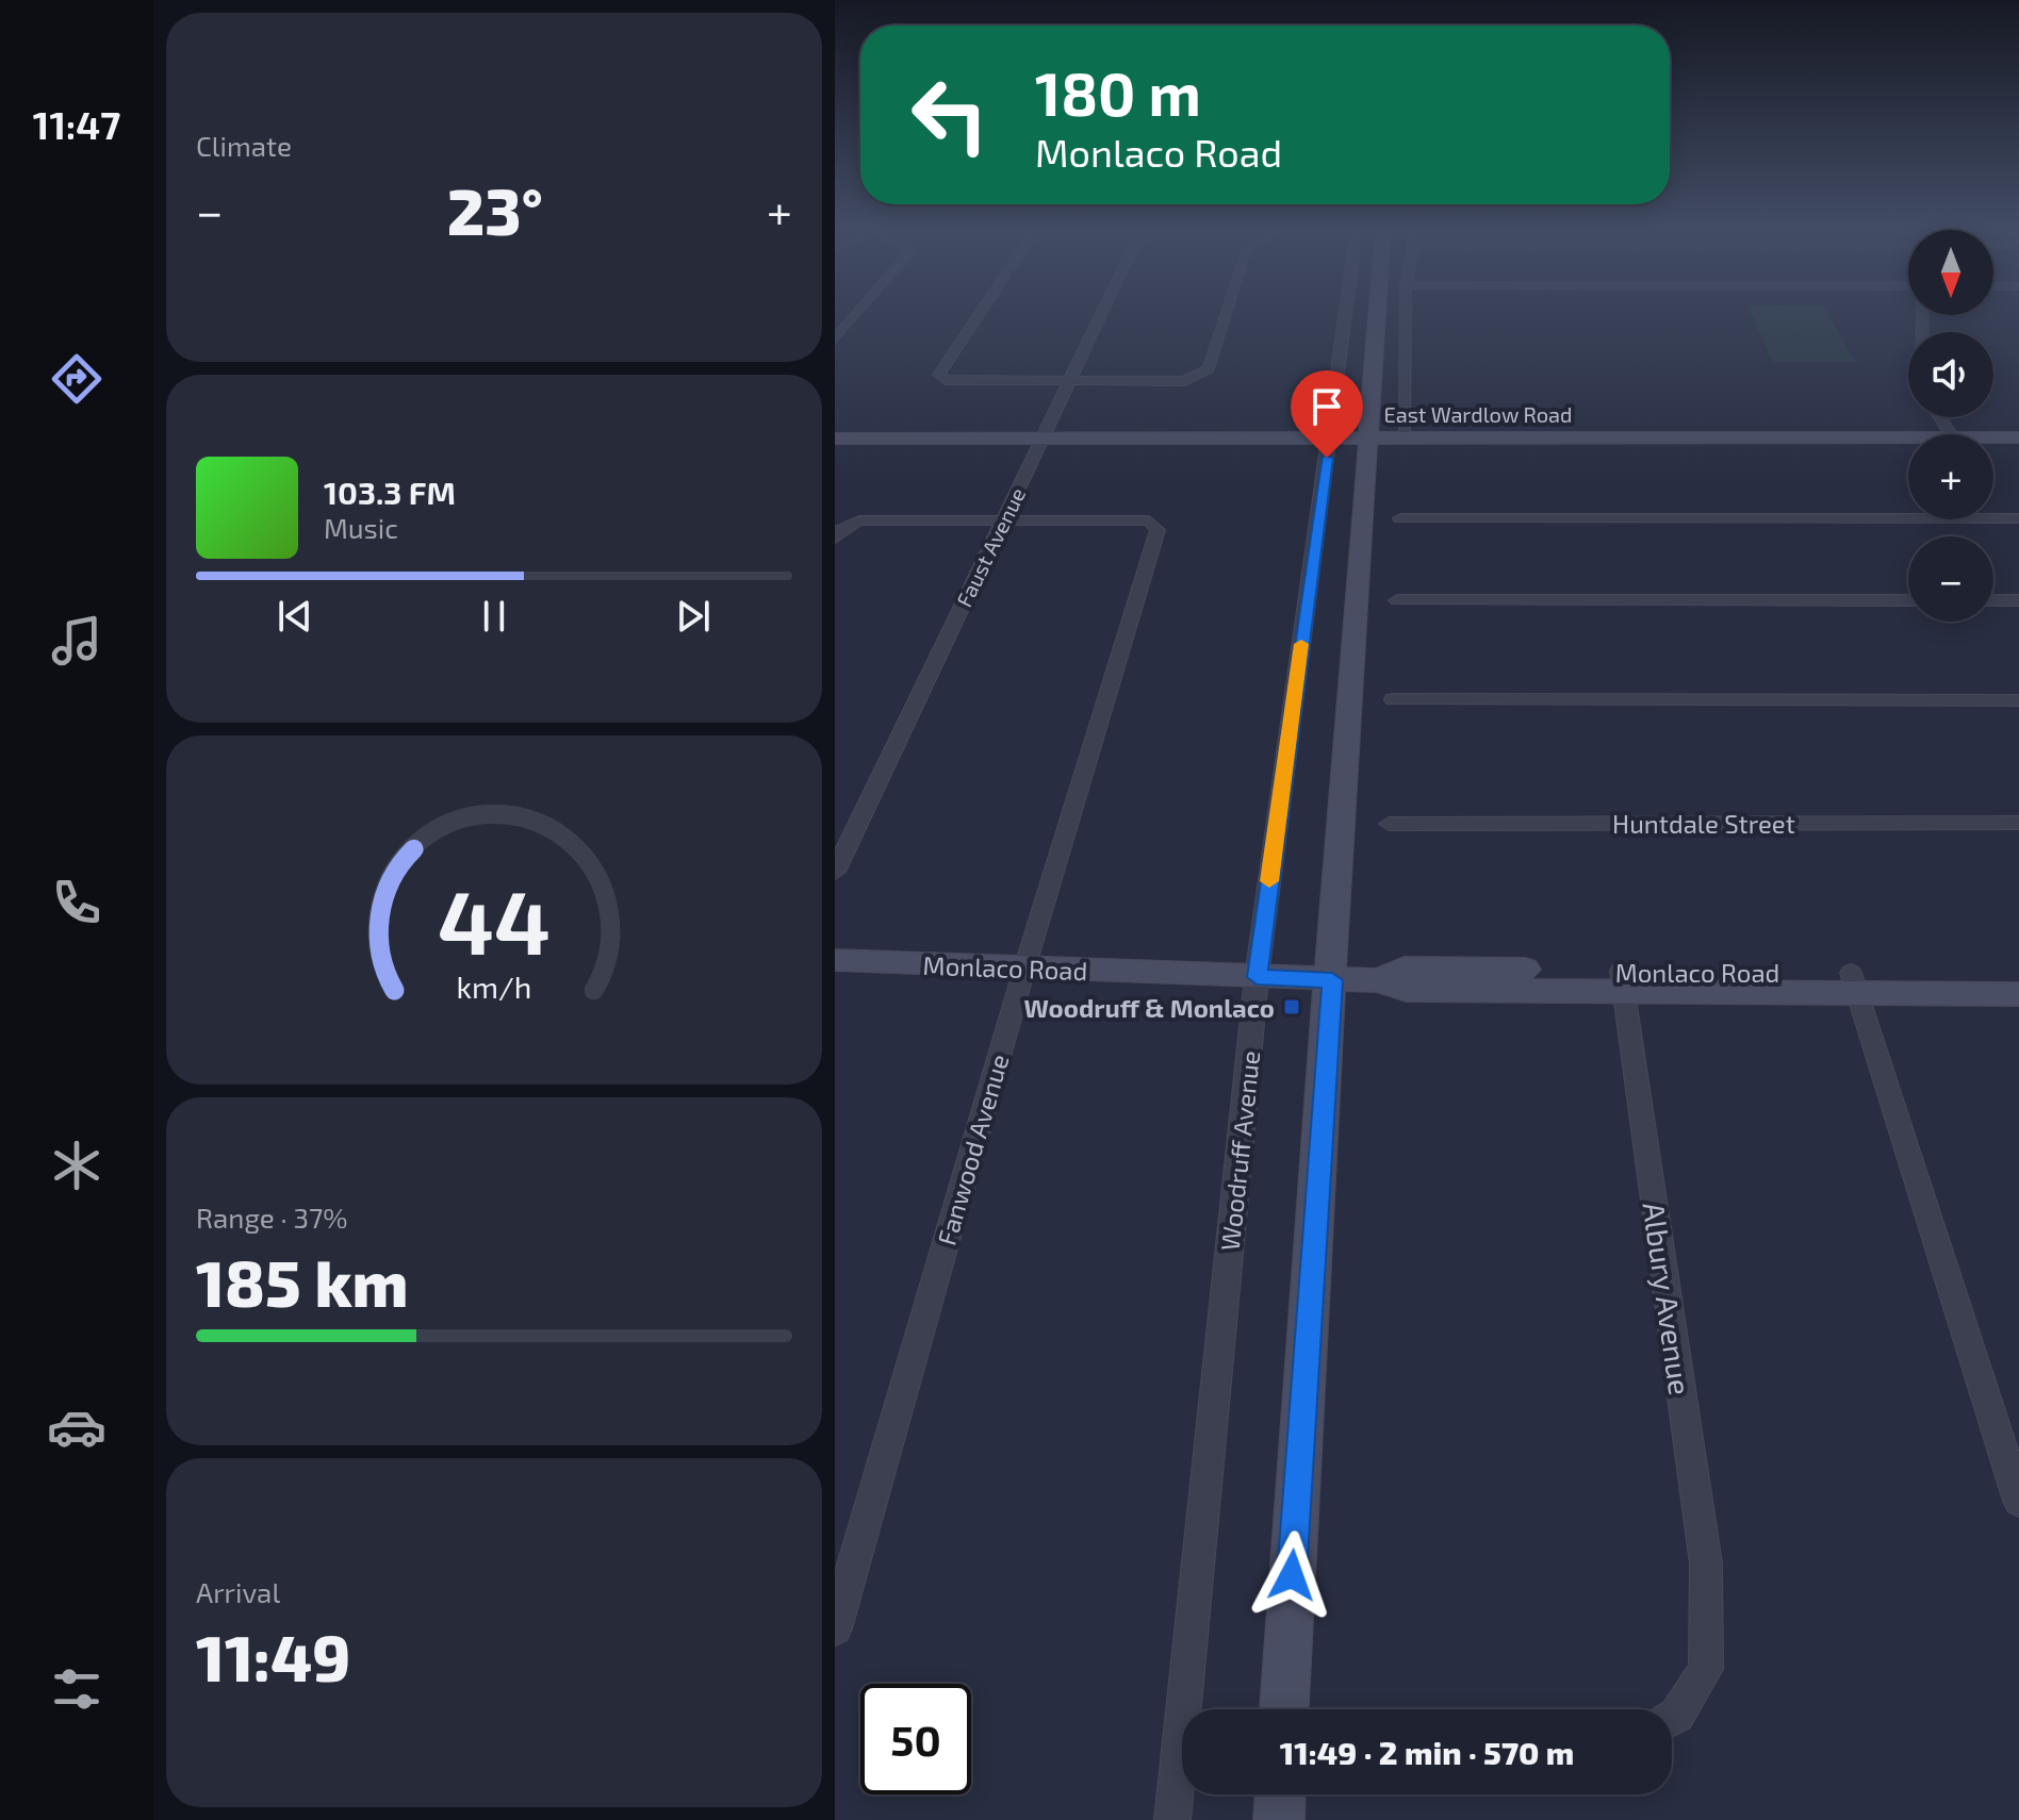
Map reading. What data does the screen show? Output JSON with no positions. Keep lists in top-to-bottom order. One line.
{"streets":{"main road":["East Wardlow Road","Monlaco Road"],"street":["Faust Avenue","Huntdale Street","Fanwood Avenue","Woodruff Avenue","Albury Avenue"]},"crossings":[["East Wardlow Road","Faust Avenue"],["East Wardlow Road","Woodruff Avenue"],["Faust Avenue","Fanwood Avenue"],["Monlaco Road","Fanwood Avenue"],["Monlaco Road","Woodruff Avenue"],["Monlaco Road","Albury Avenue"]],"places":{"transit":["Woodruff & Monlaco"]},"north":"bottom","page":{"tabs":"11:47","tile":["Climate",["Range · 37%","185 km"],["Arrival","11:49"]],"turn":["180 m","Monlaco Road"],"heat":["−","23°","+"],"map_buttons":["+","−"],"song":["103.3 FM","Music"],"limit":"50","trip":"11:49 · 2 min · 570 m","gauge":["44","km/h"]}}
